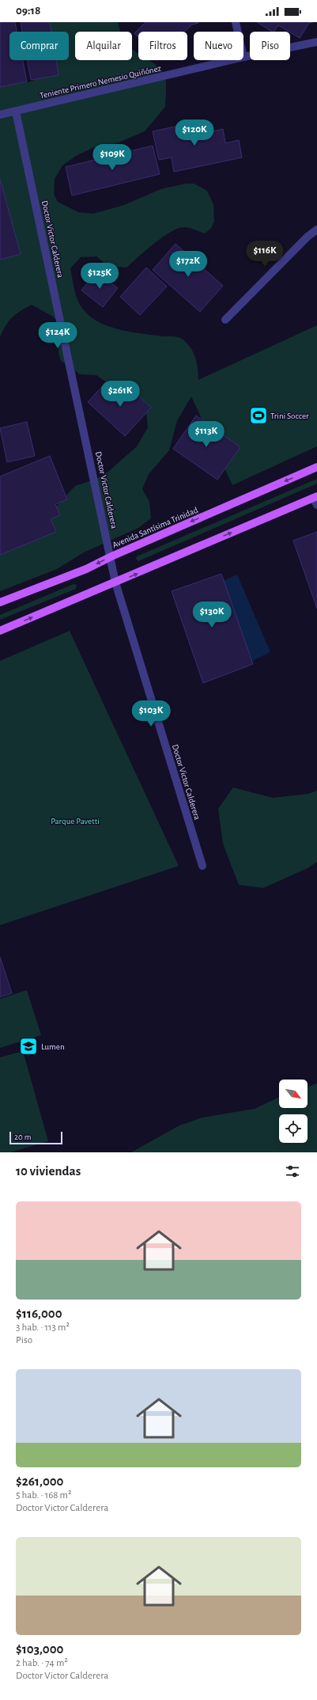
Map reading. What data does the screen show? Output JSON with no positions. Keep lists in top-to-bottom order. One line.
{"streets":{"main road":["Avenida Santísima Trinidad"],"street":["Teniente Primero Nemesio Quiñónez","Doctor Victor Calderera"]},"crossings":[["Teniente Primero Nemesio Quiñónez","Doctor Victor Calderera"],["Doctor Victor Calderera","Avenida Santísima Trinidad"]],"parks":["Parque Pavetti"],"places":{"sports":["Trini Soccer"],"school or university":["Lumen"]},"scale_bar":"20 m","north":"bottom right","page":{"status":"09:18","chip":["Comprar","Alquilar","Filtros","Nuevo","Piso"],"price":["$120K","$109K","$116K","$172K","$125K","$124K","$261K","$113K","$130K","$103K"],"scale":"20 m","heading":"10 viviendas","list":[{"name":"$116,000","note":"3 hab. · 113 m² · Piso"},{"name":"$261,000","note":"5 hab. · 168 m² · Doctor Victor Calderera"},{"name":"$103,000","note":"2 hab. · 74 m² · Doctor Victor Calderera"}]}}
